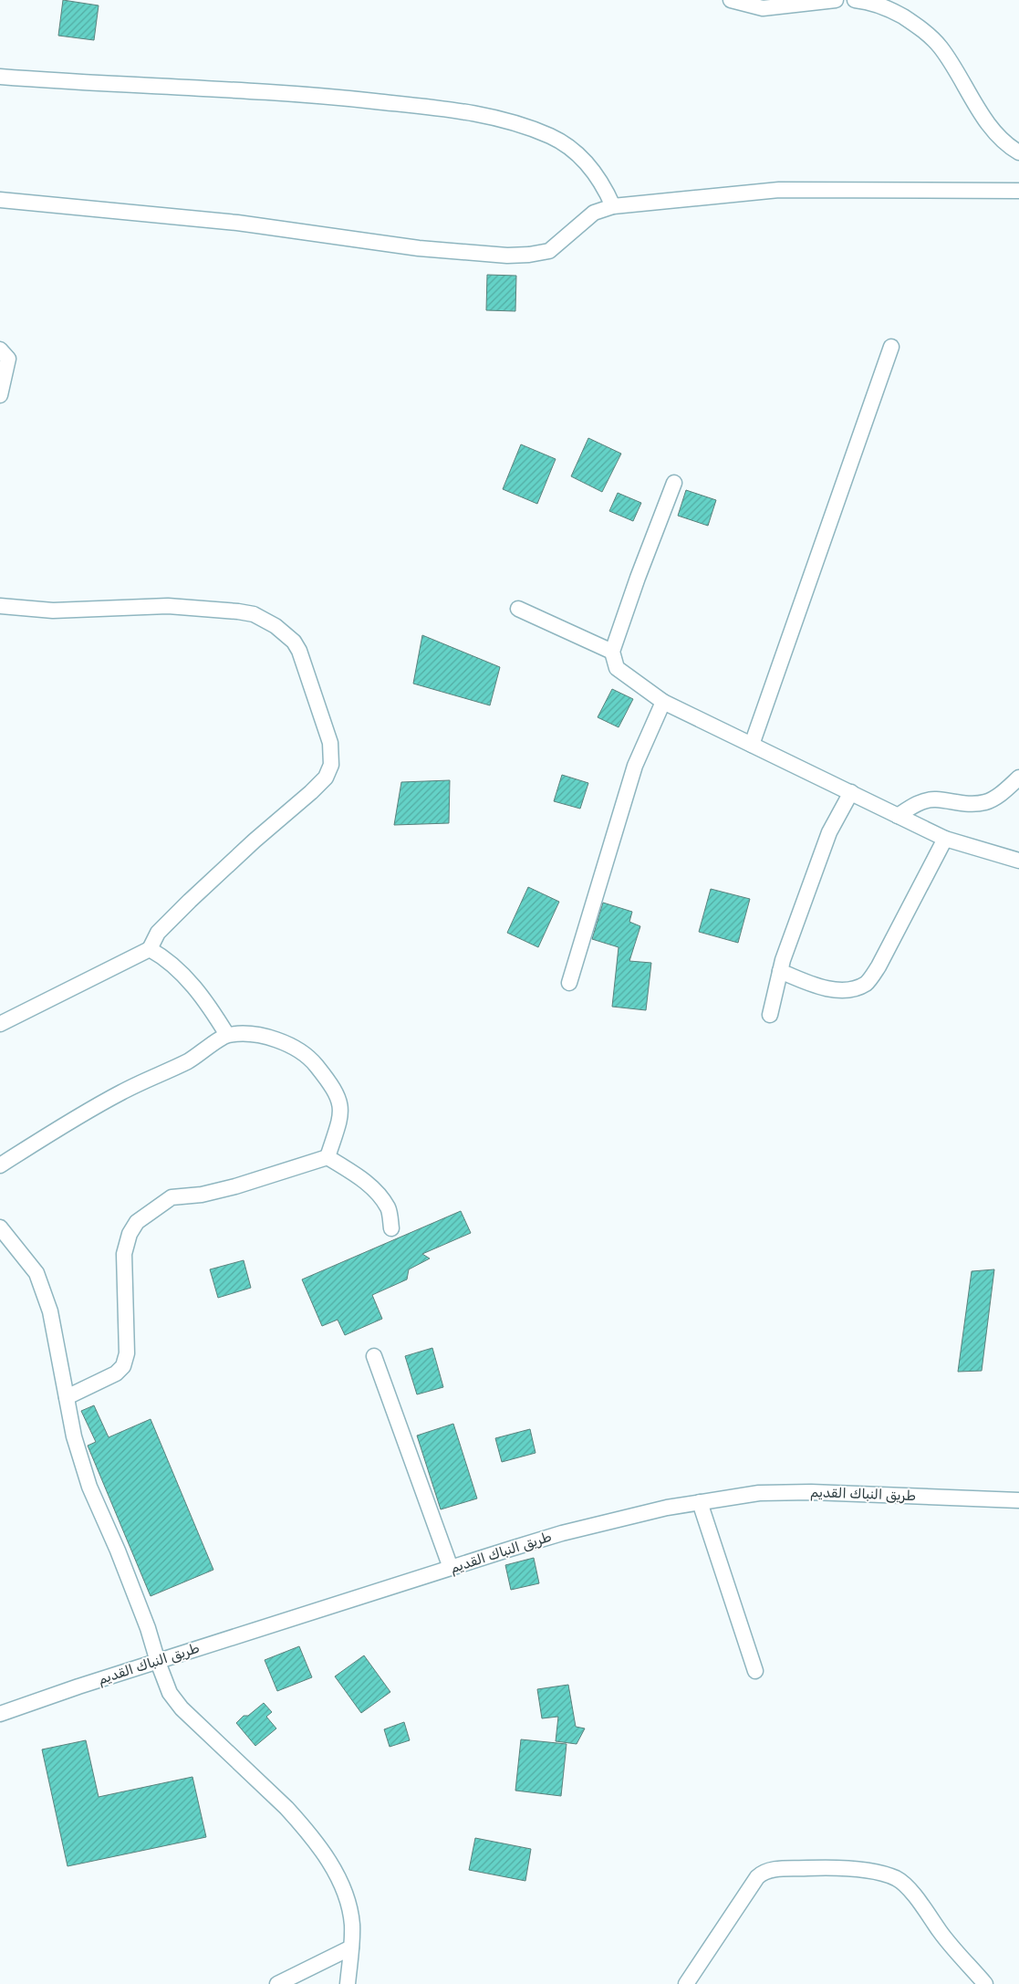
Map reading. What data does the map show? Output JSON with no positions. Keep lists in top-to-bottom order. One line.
{"streets":{"street":["طريق النباك القديم"]}}
